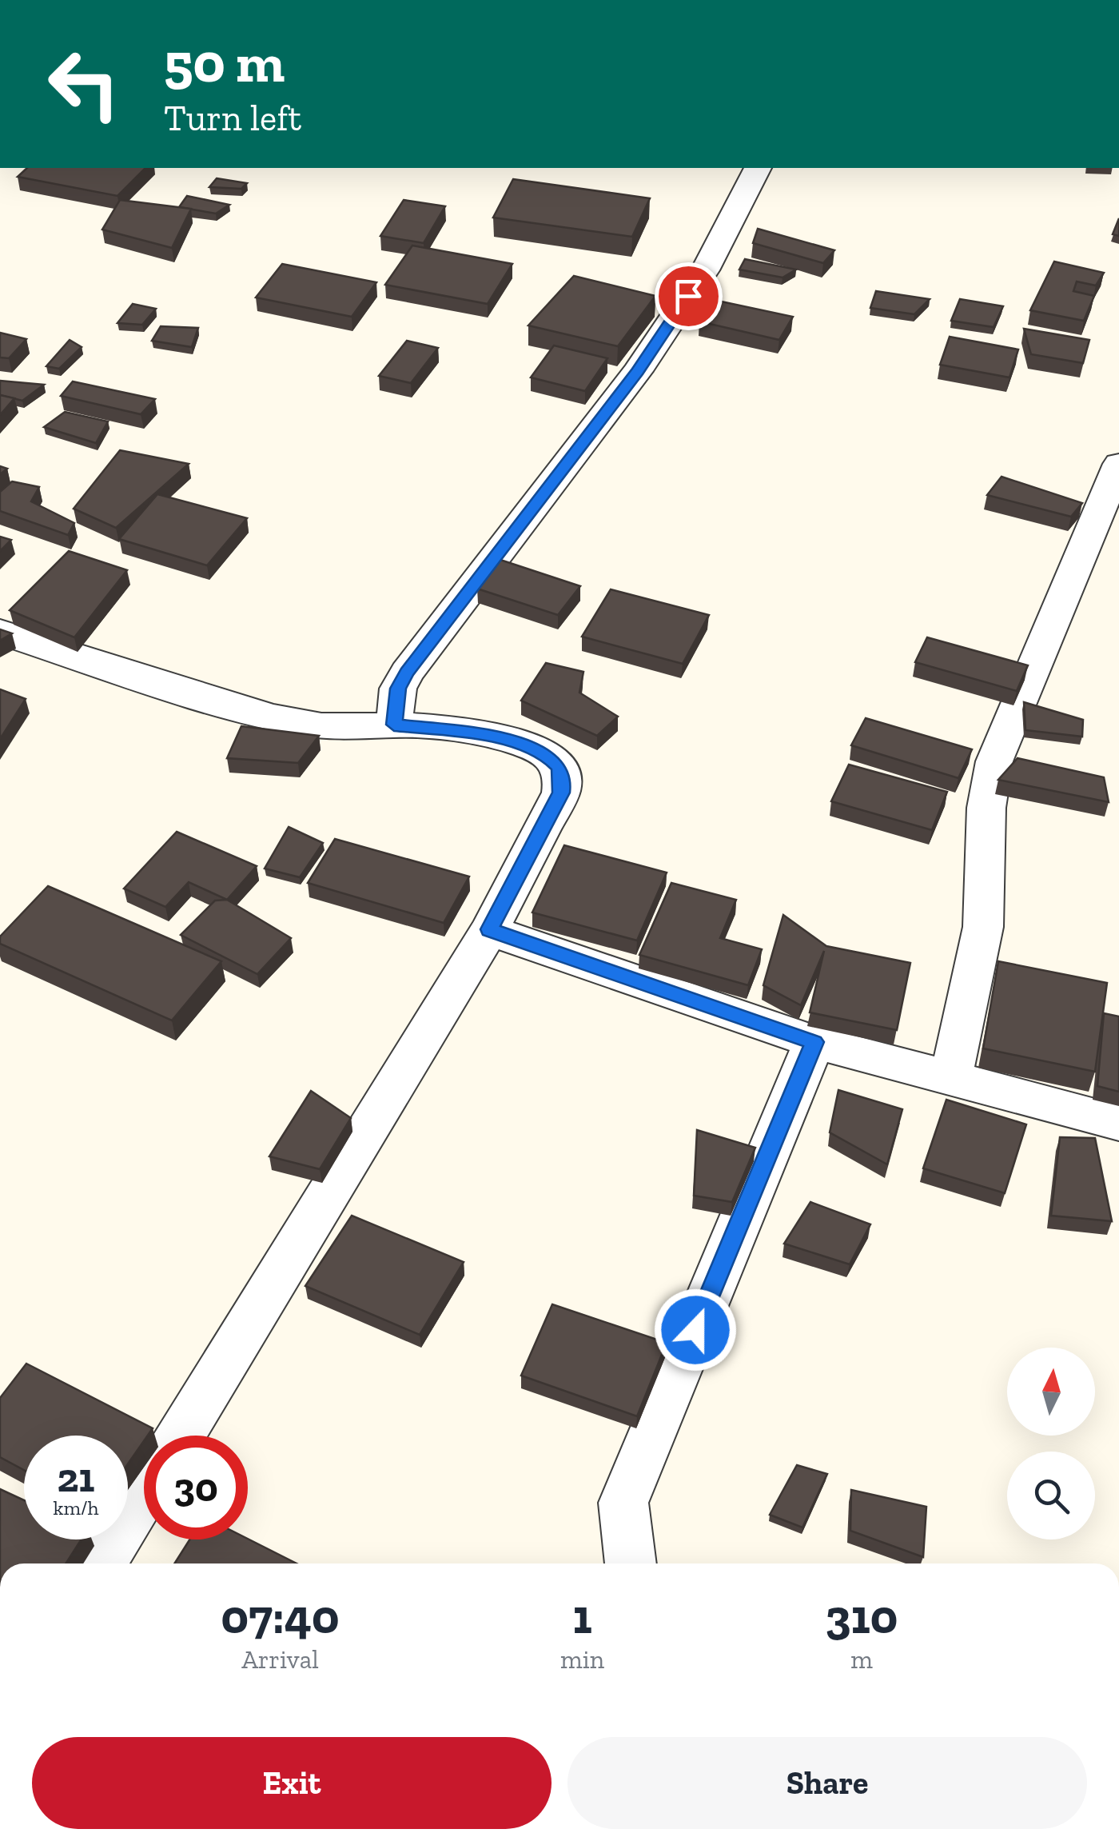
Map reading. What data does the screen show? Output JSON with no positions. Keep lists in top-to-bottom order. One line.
{"north":"top","page":{"turn":["50 m","Turn left"],"speed":"21 km/h","limit":"30","eta":["07:40","Arrival","1","min","310","m"],"buttons":["Exit","Share"]}}
